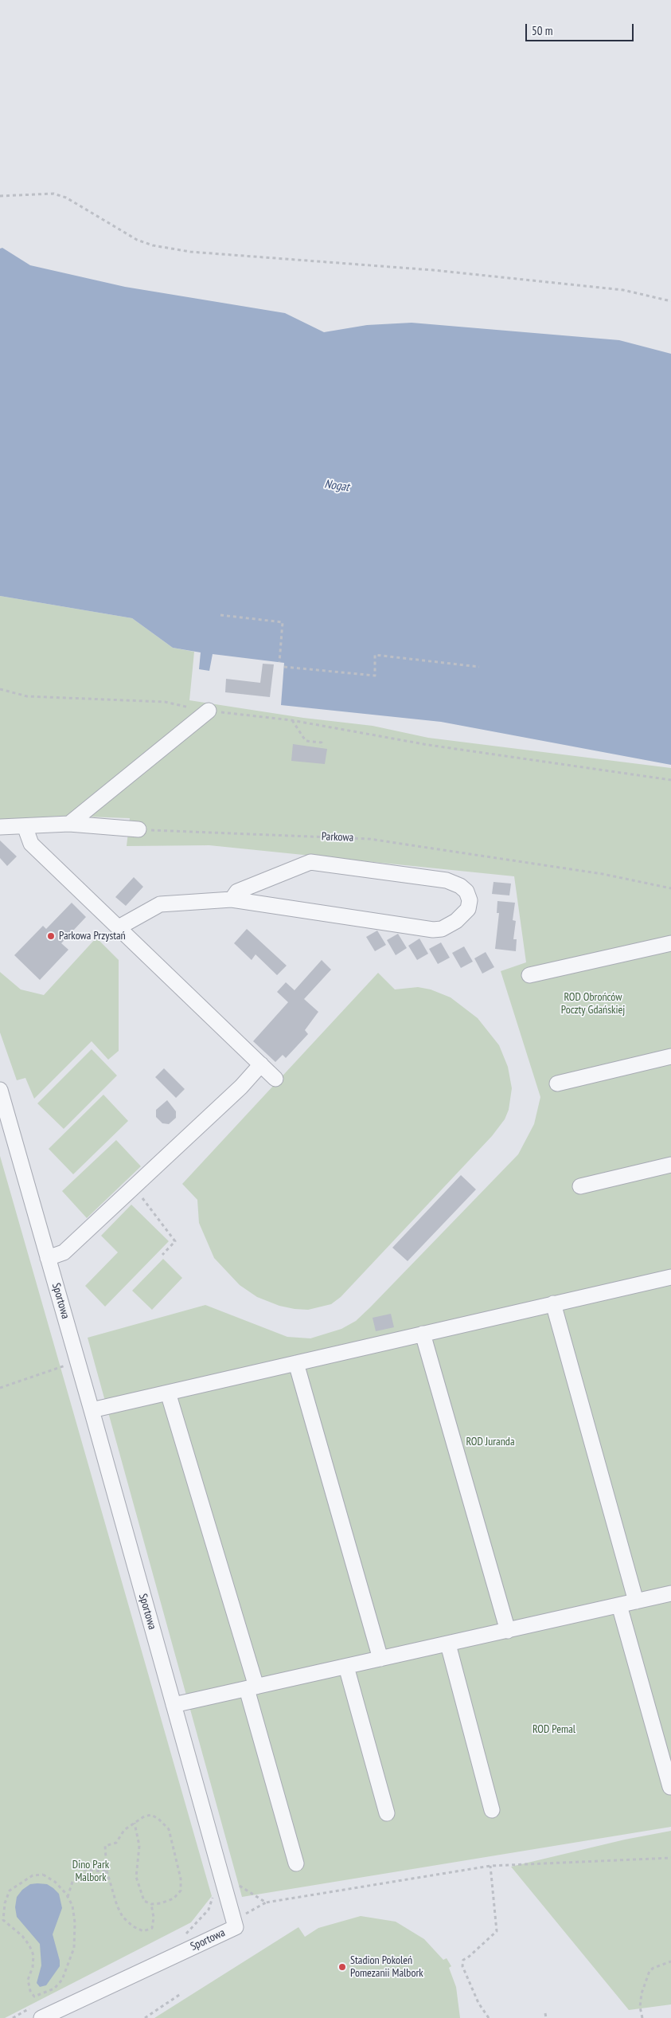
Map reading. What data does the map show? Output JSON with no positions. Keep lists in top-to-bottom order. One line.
{"streets":{"street":["Sportowa"],"path":["Parkowa"]},"water":["Nogat"],"parks":["ROD Obrońców Poczty Gdańskiej","ROD Juranda","ROD Pemal","Dino Park Malbork"],"places":["Parkowa Przystań","Stadion Pokoleń Pomezanii Malbork"],"scale_bar":"50 m"}
